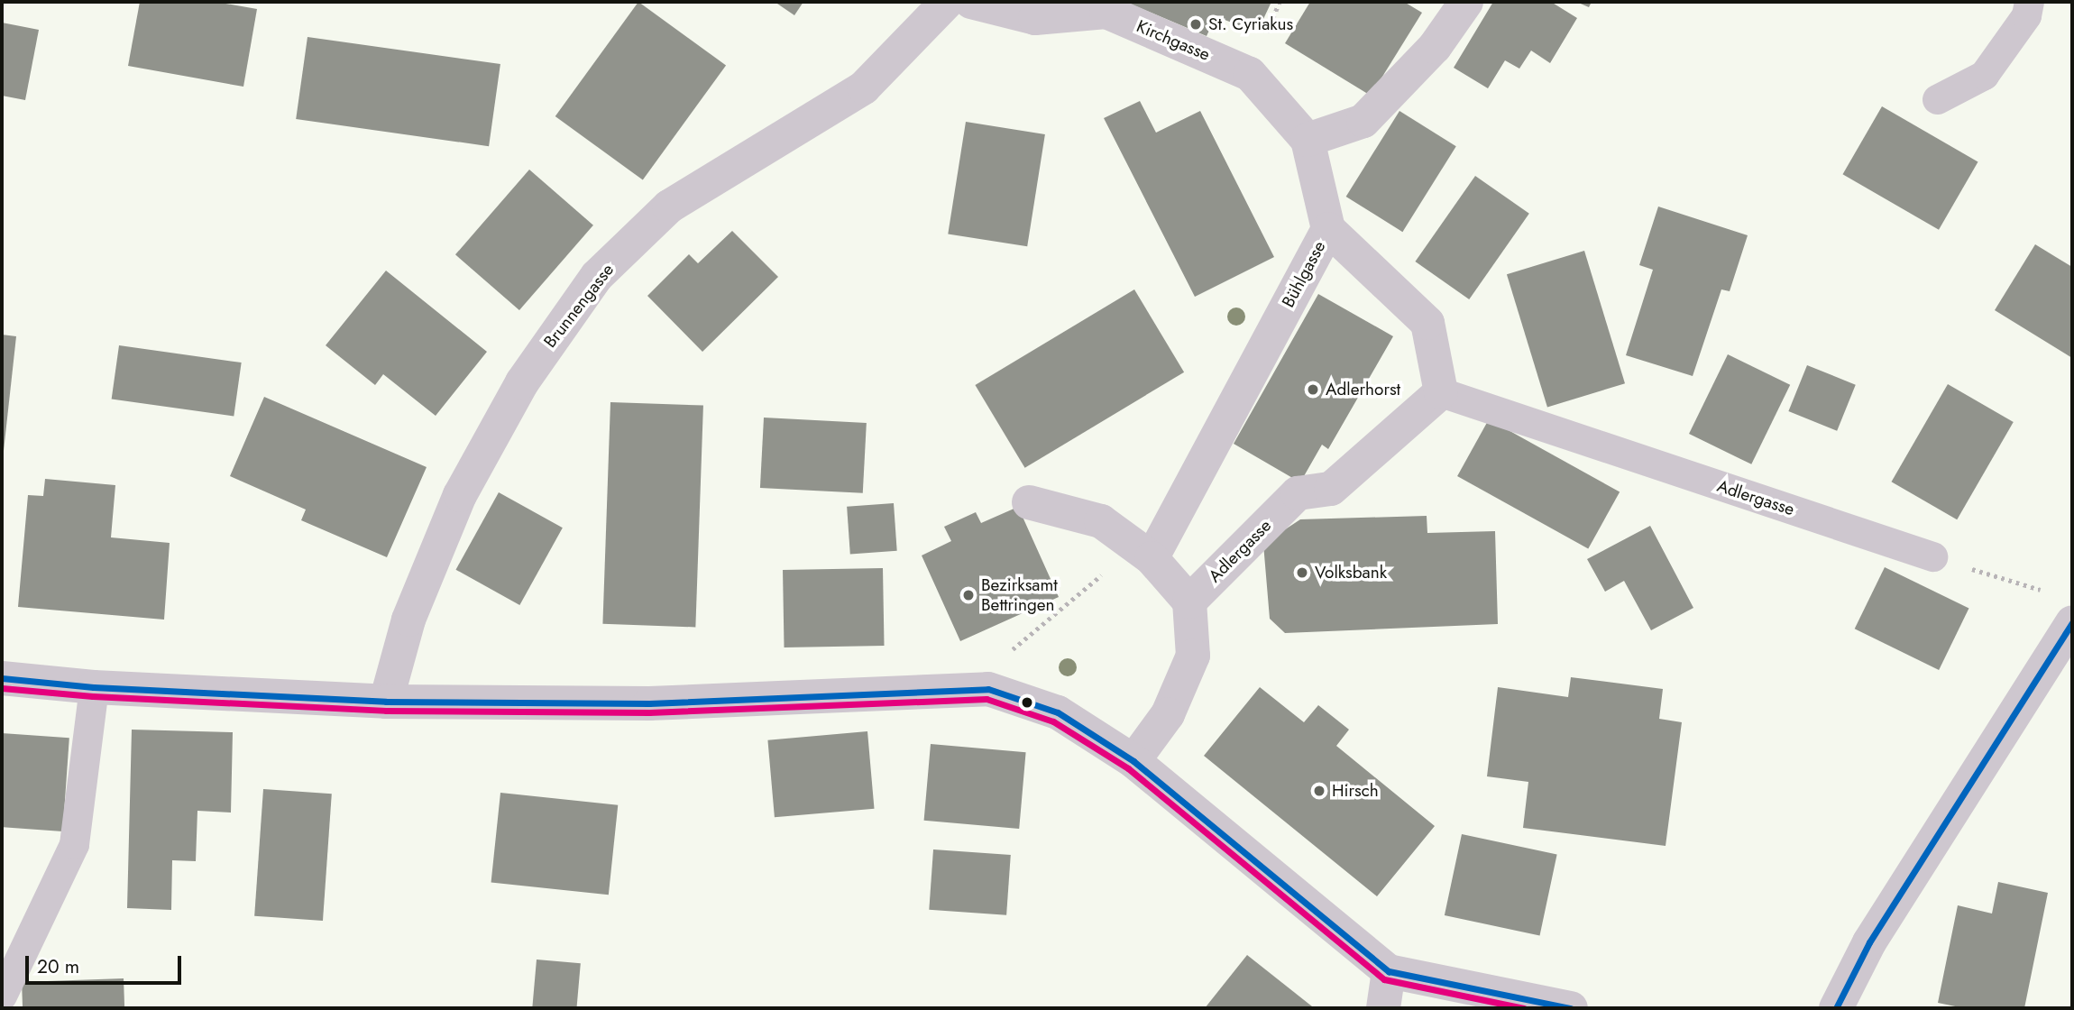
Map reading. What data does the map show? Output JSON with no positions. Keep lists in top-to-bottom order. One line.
{"streets":{"street":["Kirchgasse","Bühlgasse","Brunnengasse","Adlergasse"]},"crossings":[["Kirchgasse","Bühlgasse"]],"places":["St. Cyriakus","Adlerhorst","Volksbank","Bezirksamt Bettringen","Hirsch"],"scale_bar":"20 m"}
